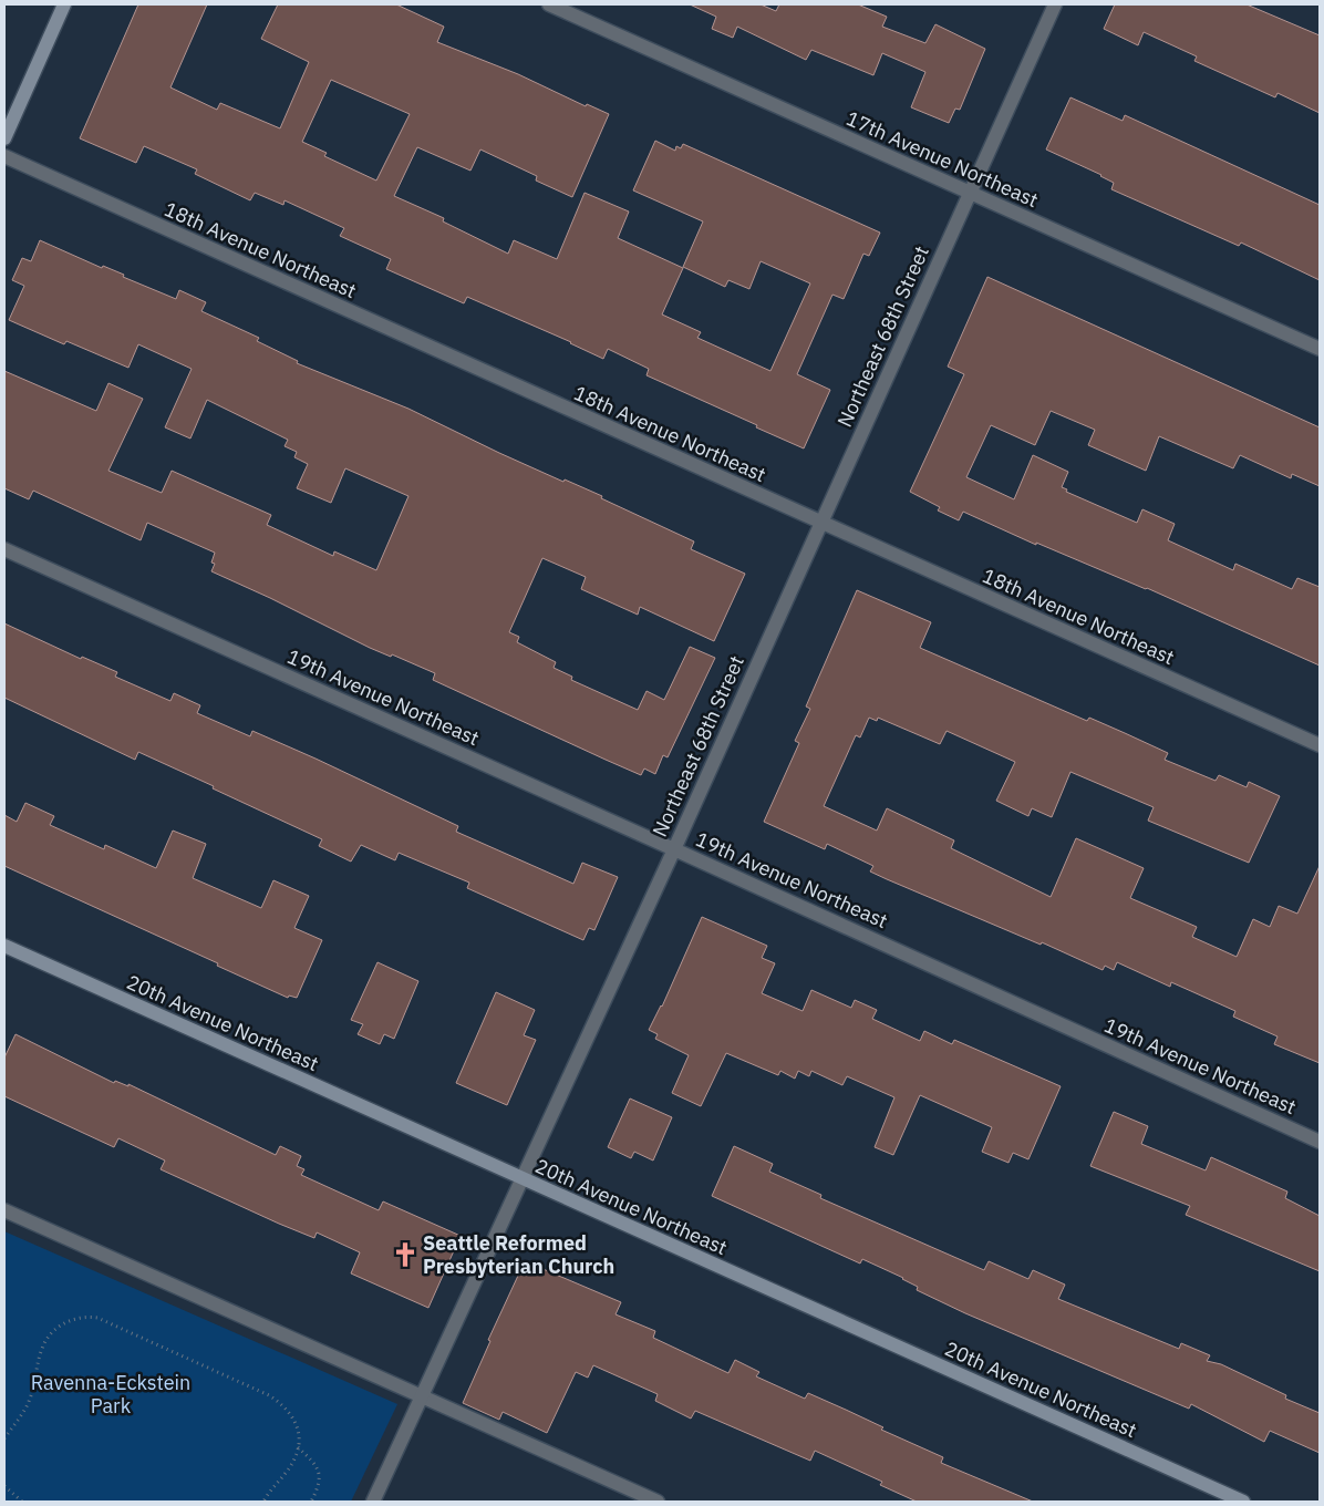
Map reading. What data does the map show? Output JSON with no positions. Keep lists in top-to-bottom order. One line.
{"streets":{"street":["17th Avenue Northeast","18th Avenue Northeast","Northeast 68th Street","19th Avenue Northeast","20th Avenue Northeast"]},"crossings":[["17th Avenue Northeast","Northeast 68th Street"],["18th Avenue Northeast","Northeast 68th Street"],["Northeast 68th Street","19th Avenue Northeast"],["Northeast 68th Street","20th Avenue Northeast"]],"parks":["Ravenna-Eckstein Park"],"places":{"church":["Seattle Reformed Presbyterian Church"]}}
